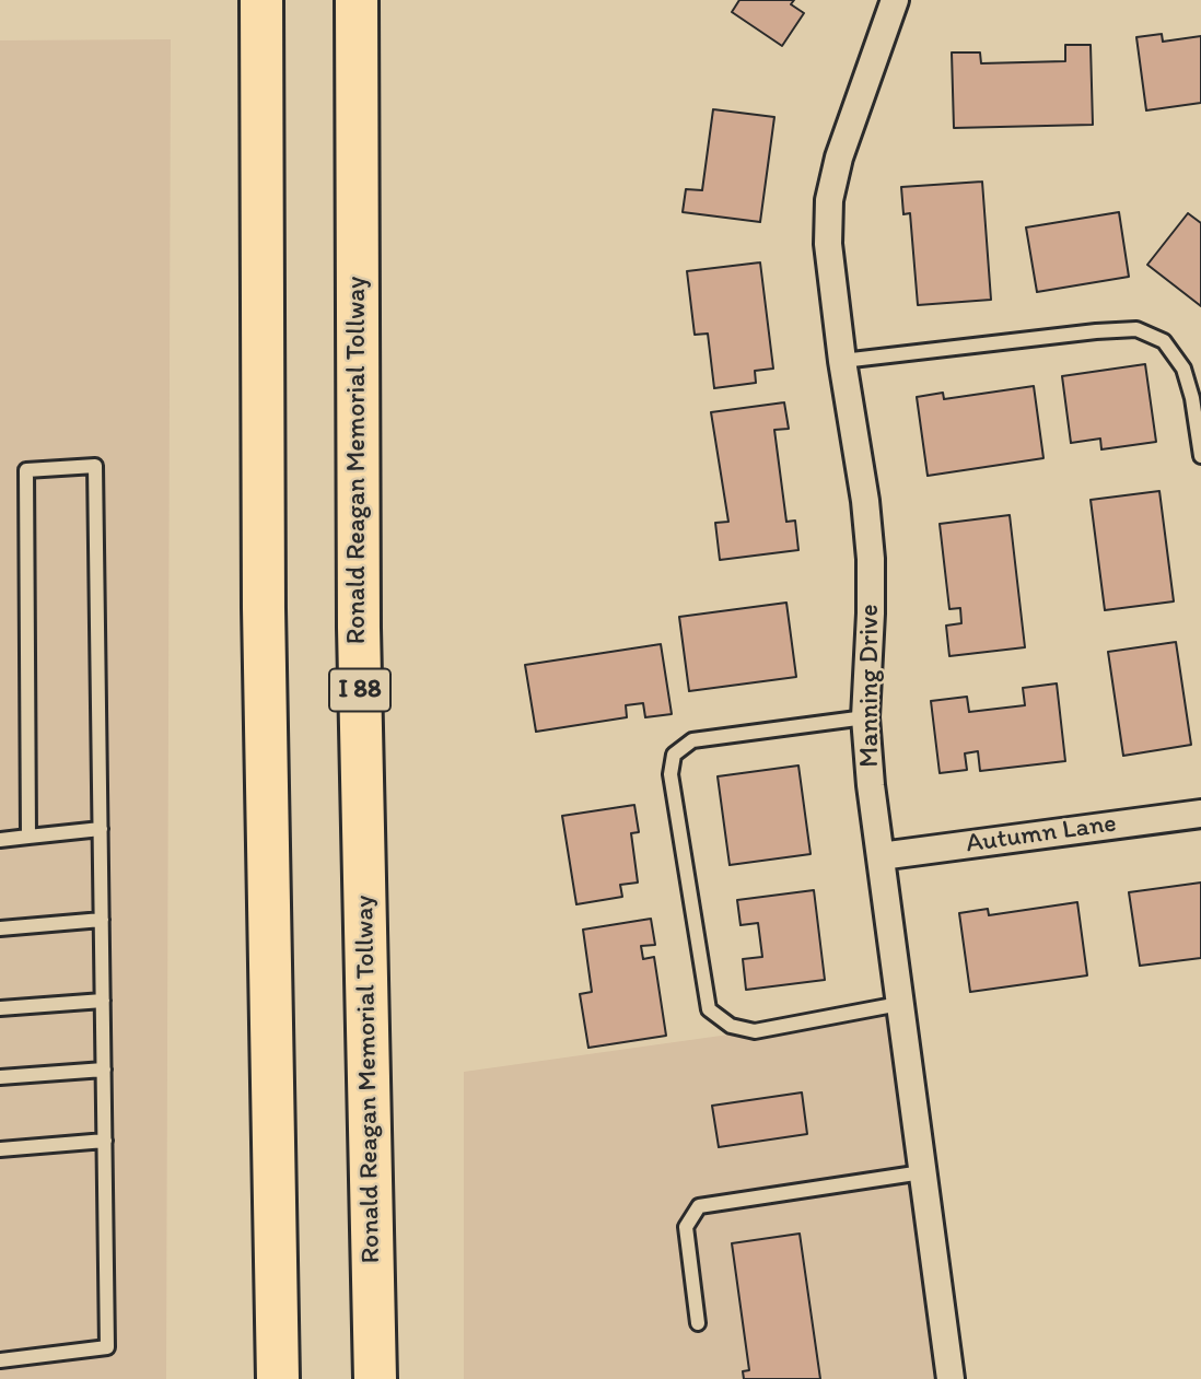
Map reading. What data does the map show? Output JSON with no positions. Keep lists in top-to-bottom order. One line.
{"streets":{"highway":["Ronald Reagan Memorial Tollway","I 88"],"street":["Manning Drive","Autumn Lane"]},"crossings":[["Manning Drive","Autumn Lane"]]}
